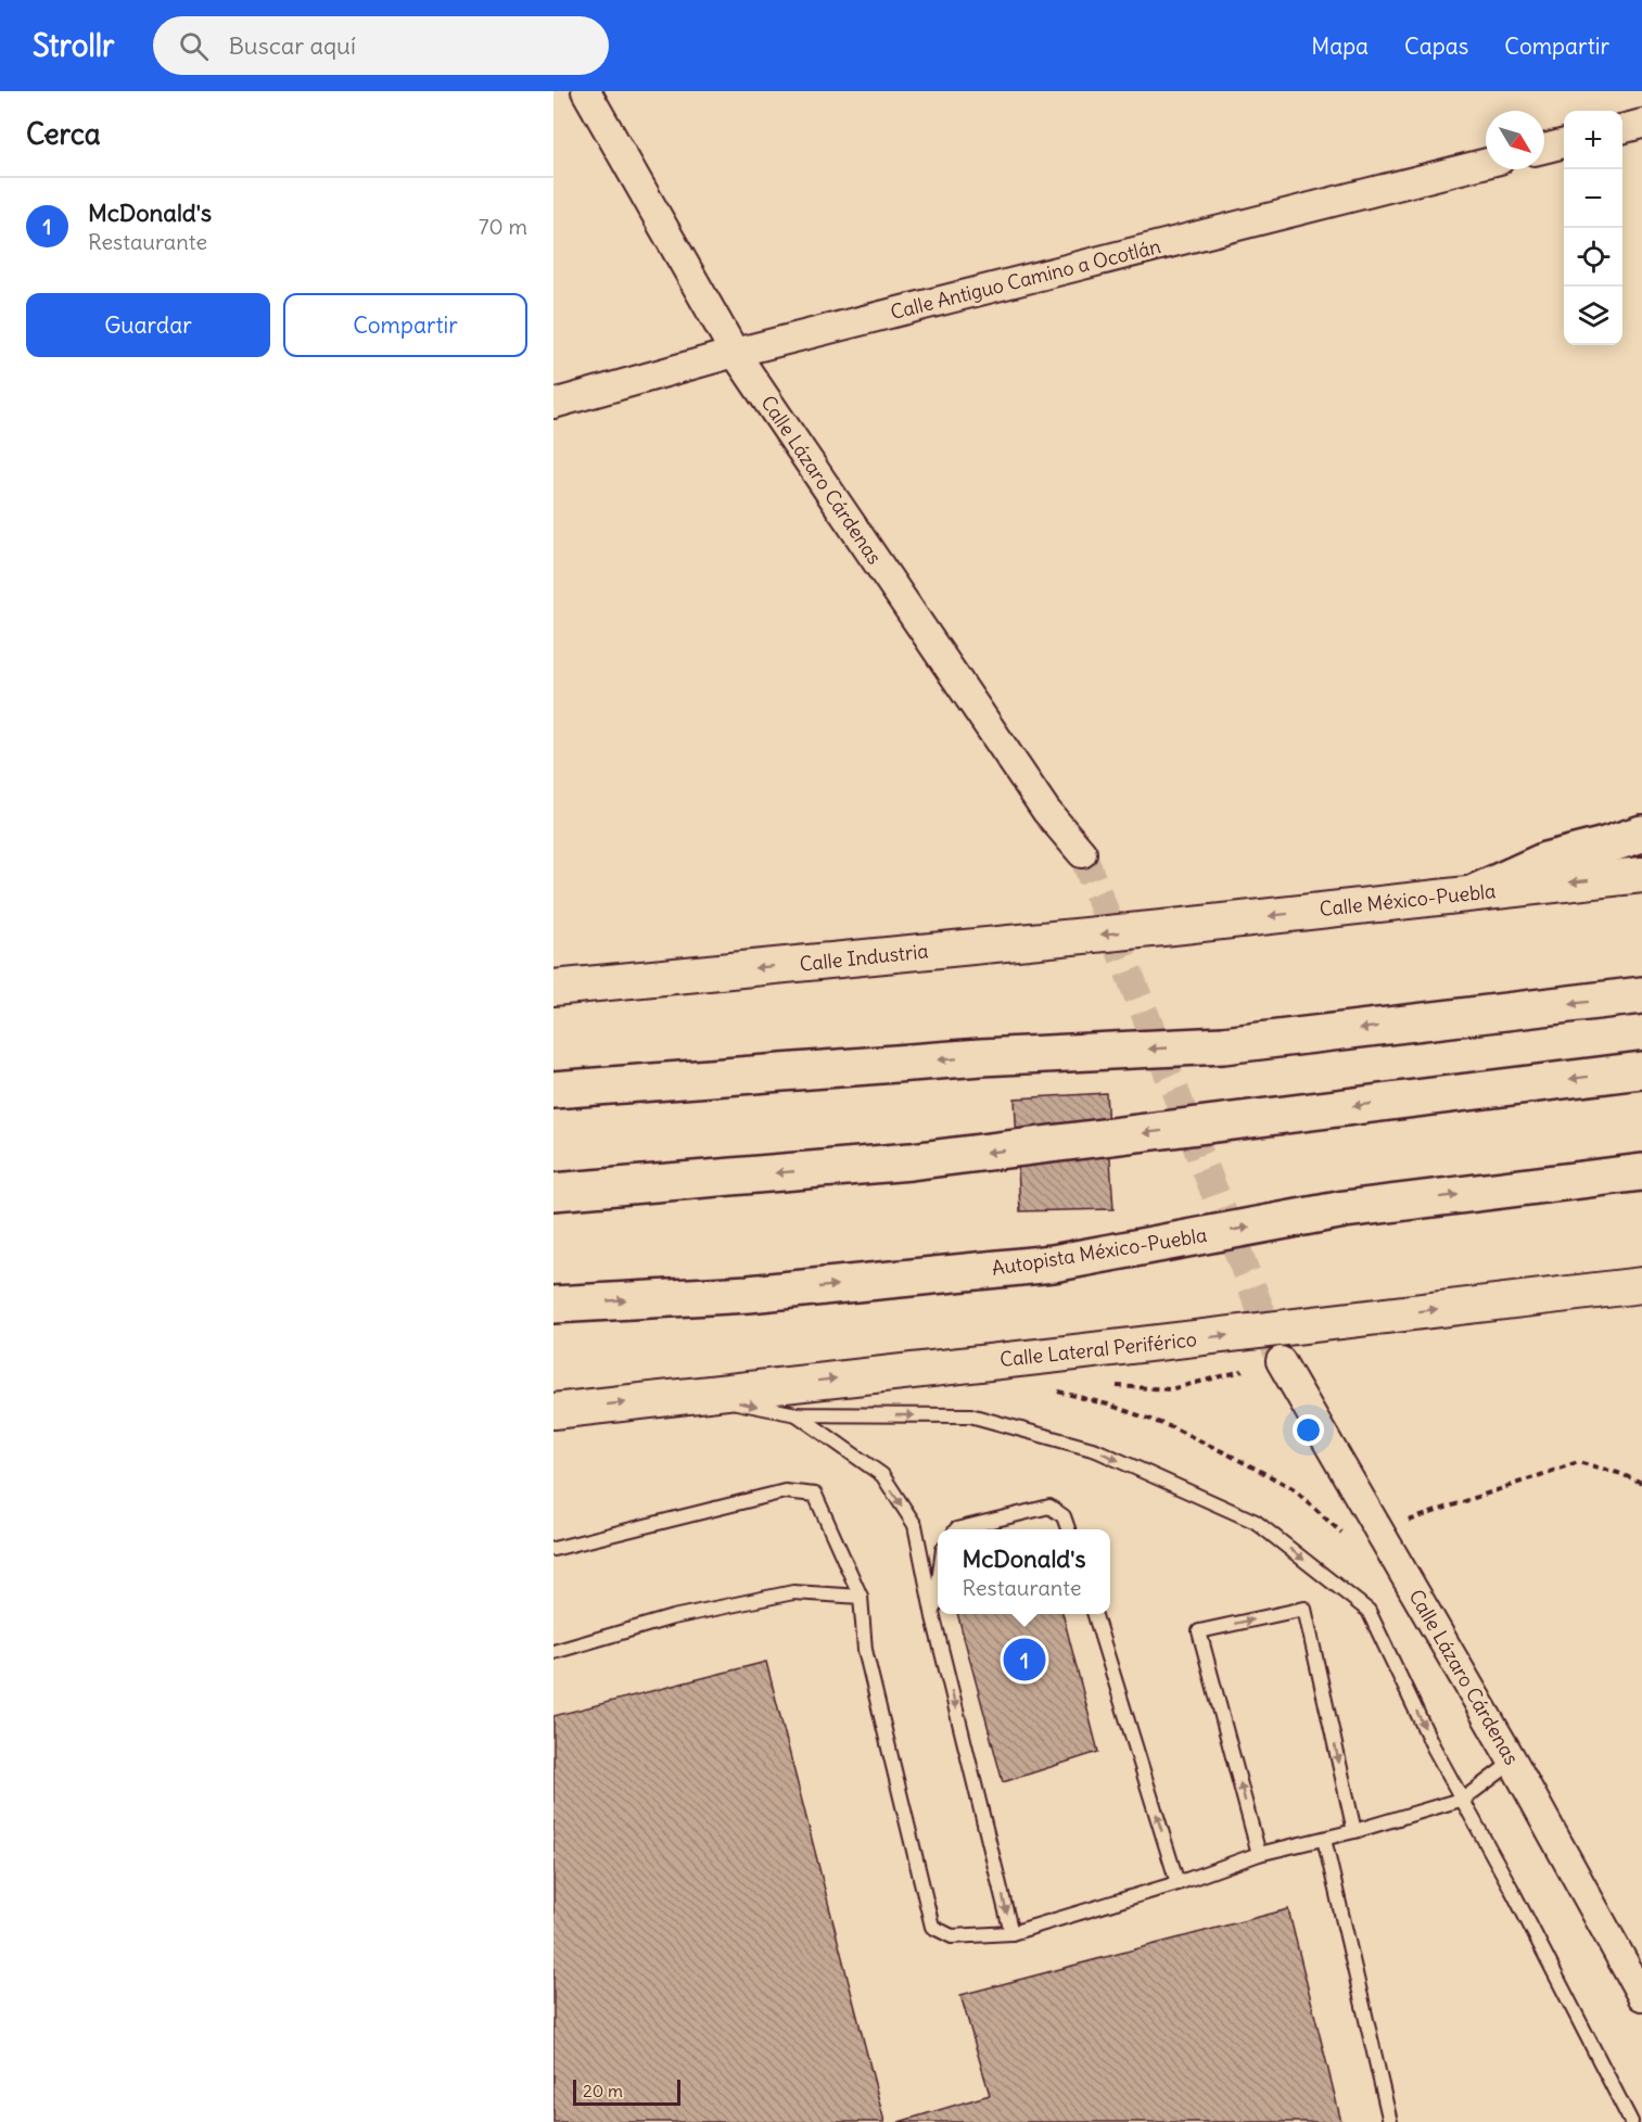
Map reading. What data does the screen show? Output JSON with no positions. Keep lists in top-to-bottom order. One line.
{"streets":{"highway":["Autopista México-Puebla"],"street":["Calle Antiguo Camino a Ocotlán","Calle Lázaro Cárdenas","Calle México-Puebla","Calle Industria","Calle Lateral Periférico"]},"crossings":[["Calle Antiguo Camino a Ocotlán","Calle Lázaro Cárdenas"],["Calle México-Puebla","Calle Industria"]],"one_way":["Calle México-Puebla","Calle Industria","Calle Lateral Periférico"],"scale_bar":"20 m","north":"bottom right","page":{"header":"Strollr","search":"Buscar aquí","nav":["Mapa","Capas","Compartir"],"heading":"Cerca","map_buttons":["+","−"],"list":[{"mark":"1","name":"McDonald's","note":"Restaurante","value":"70 m"}],"buttons":["Guardar","Compartir"],"popup":["McDonald's","Restaurante"],"pins":"1","scale":"20 m"}}
